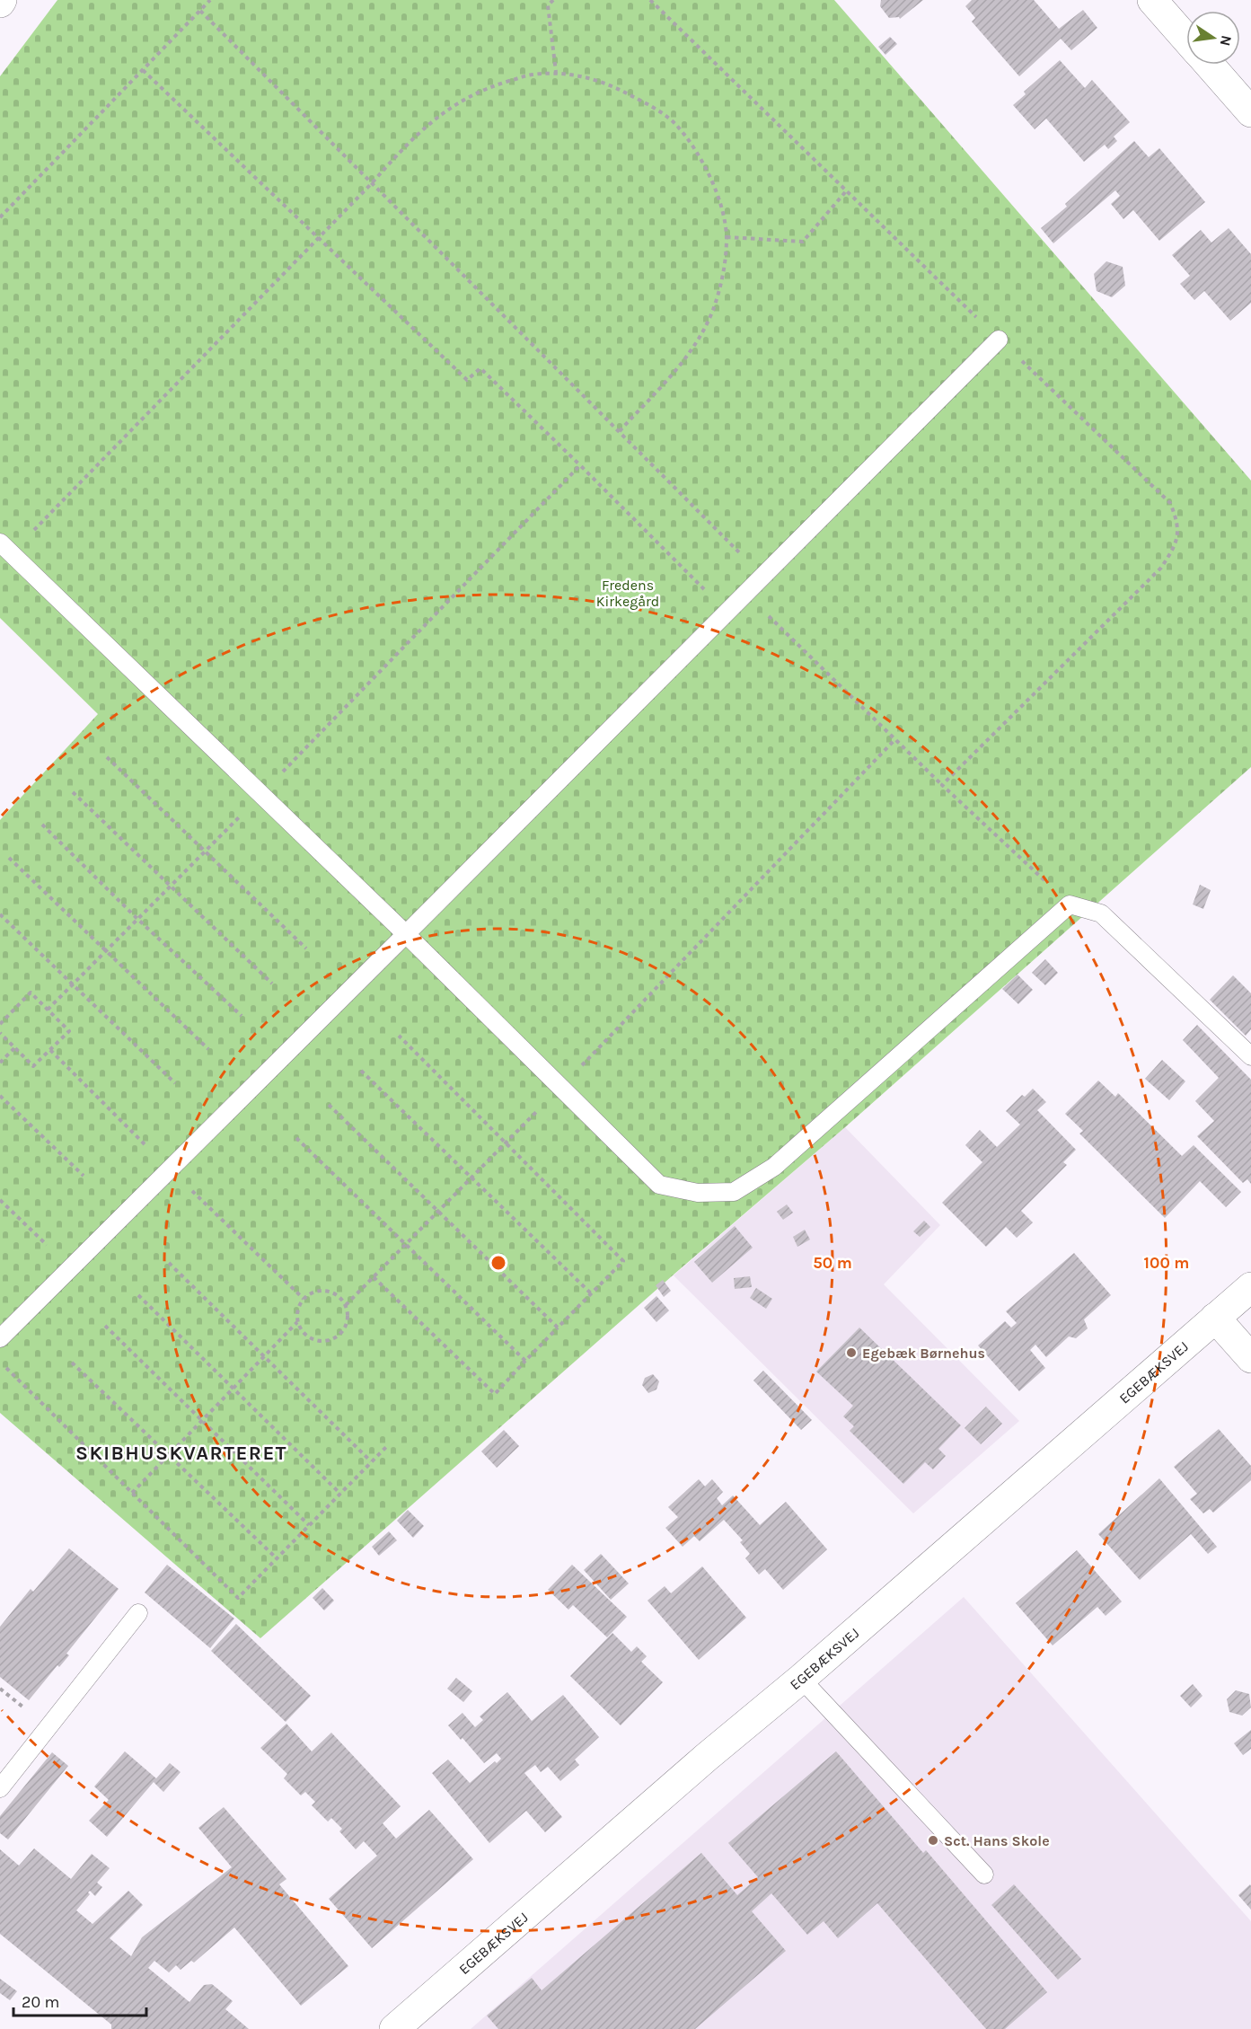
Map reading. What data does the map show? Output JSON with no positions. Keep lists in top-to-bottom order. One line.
{"streets":{"street":["EGEBÆKSVEJ"]},"districts":["SKIBHUSKVARTERET"],"parks":["Fredens Kirkegård"],"places":["Egebæk Børnehus","Sct. Hans Skole"],"scale_bar":"20 m","north":"right","rings":["50 m","100 m"]}
